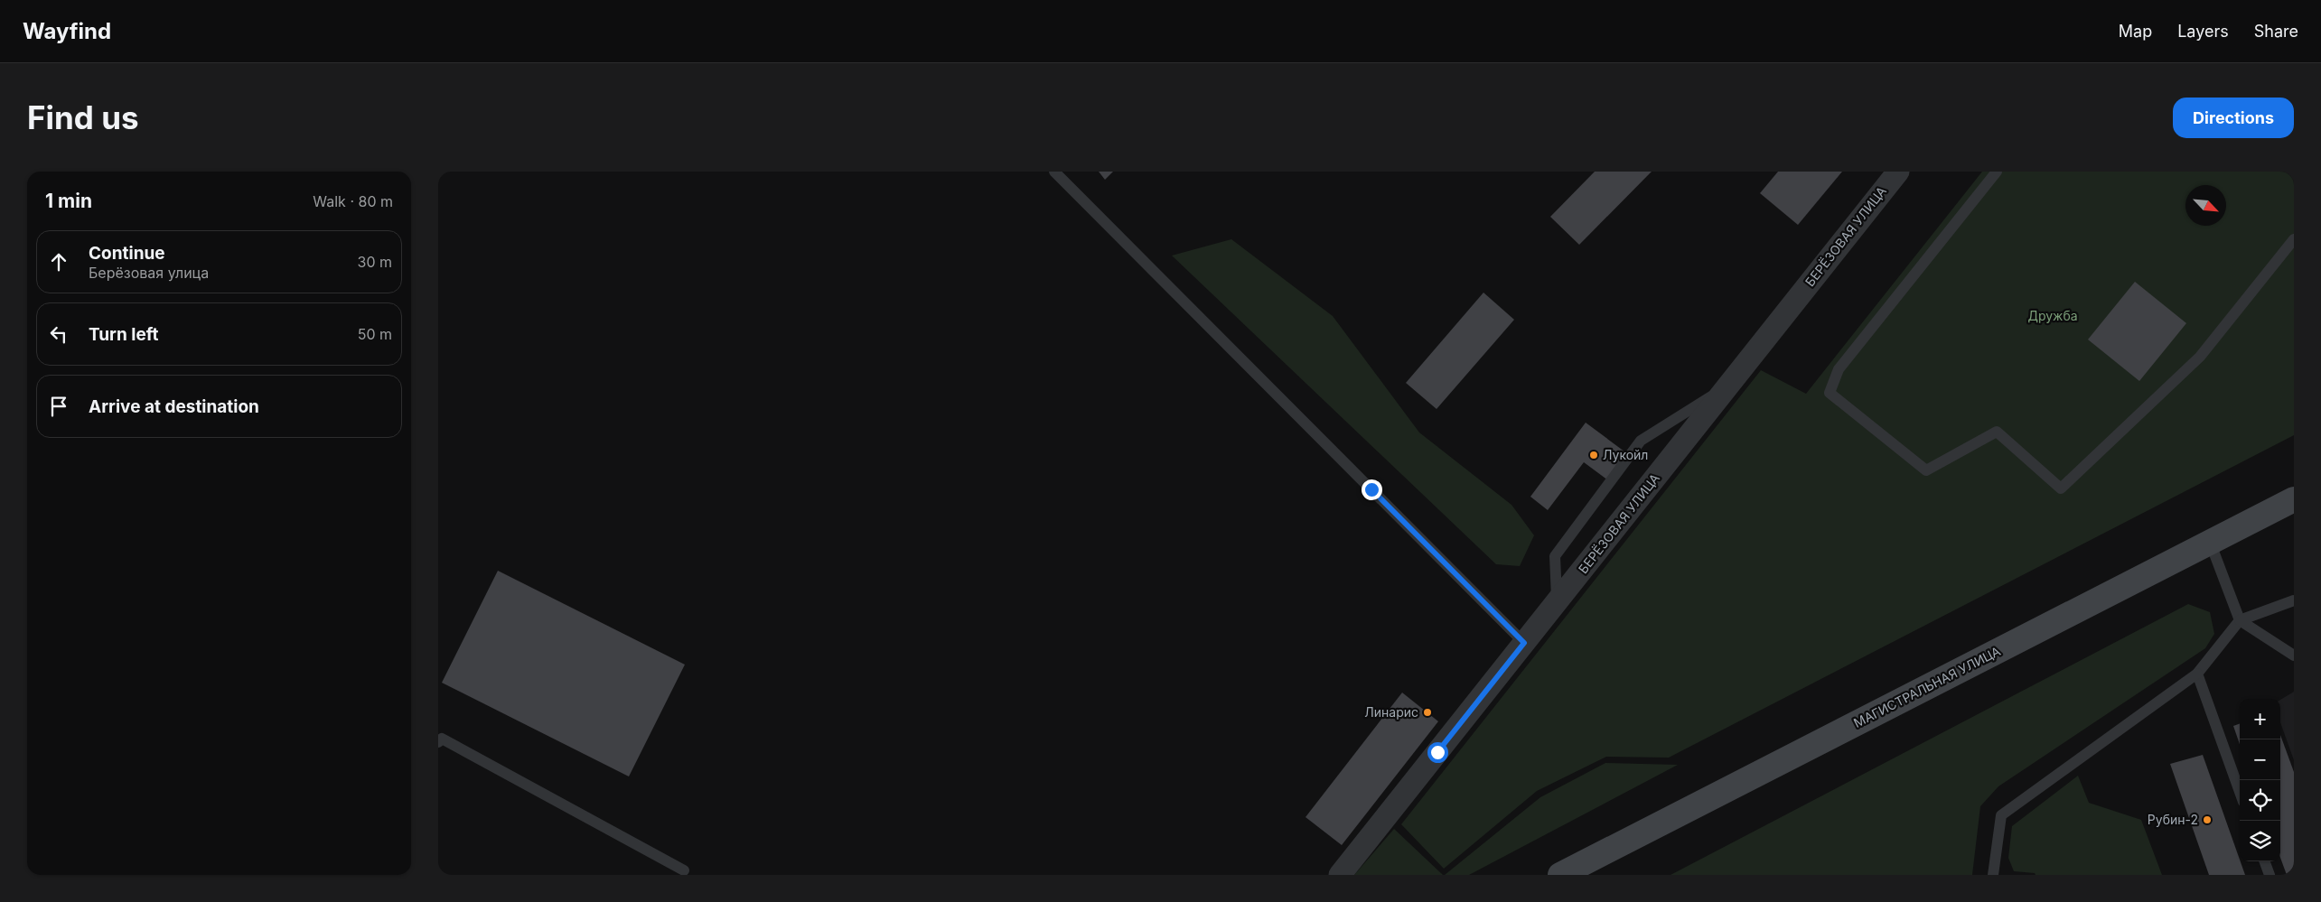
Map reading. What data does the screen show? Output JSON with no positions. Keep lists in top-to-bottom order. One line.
{"streets":{"main road":["МАГИСТРАЛЬНАЯ УЛИЦА"],"street":["БЕРЁЗОВАЯ УЛИЦА"]},"parks":["Дружба"],"places":["Лукойл","Линарис","Рубин-2"],"north":"bottom right","page":{"header":"Wayfind","nav":["Map","Layers","Share"],"buttons":"Directions","title":"Find us","heading":["1 min","Walk · 80 m"],"list":[["Continue","Берёзовая улица","30 m"],["Turn left","50 m"],"Arrive at destination"],"map_buttons":["+","−"]}}
